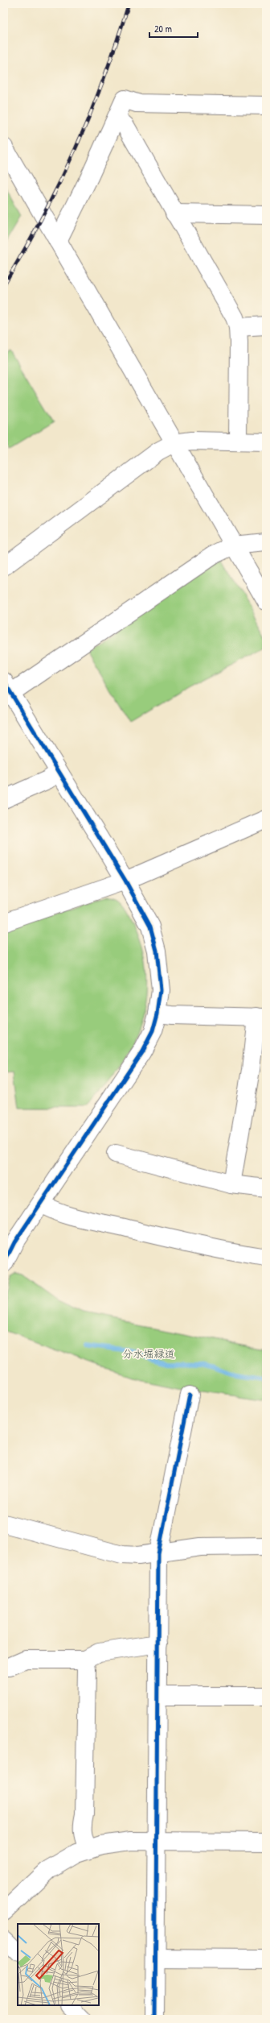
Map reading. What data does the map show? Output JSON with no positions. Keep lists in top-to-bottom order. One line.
{"parks":["分水堀緑道"],"scale_bar":"20 m"}
